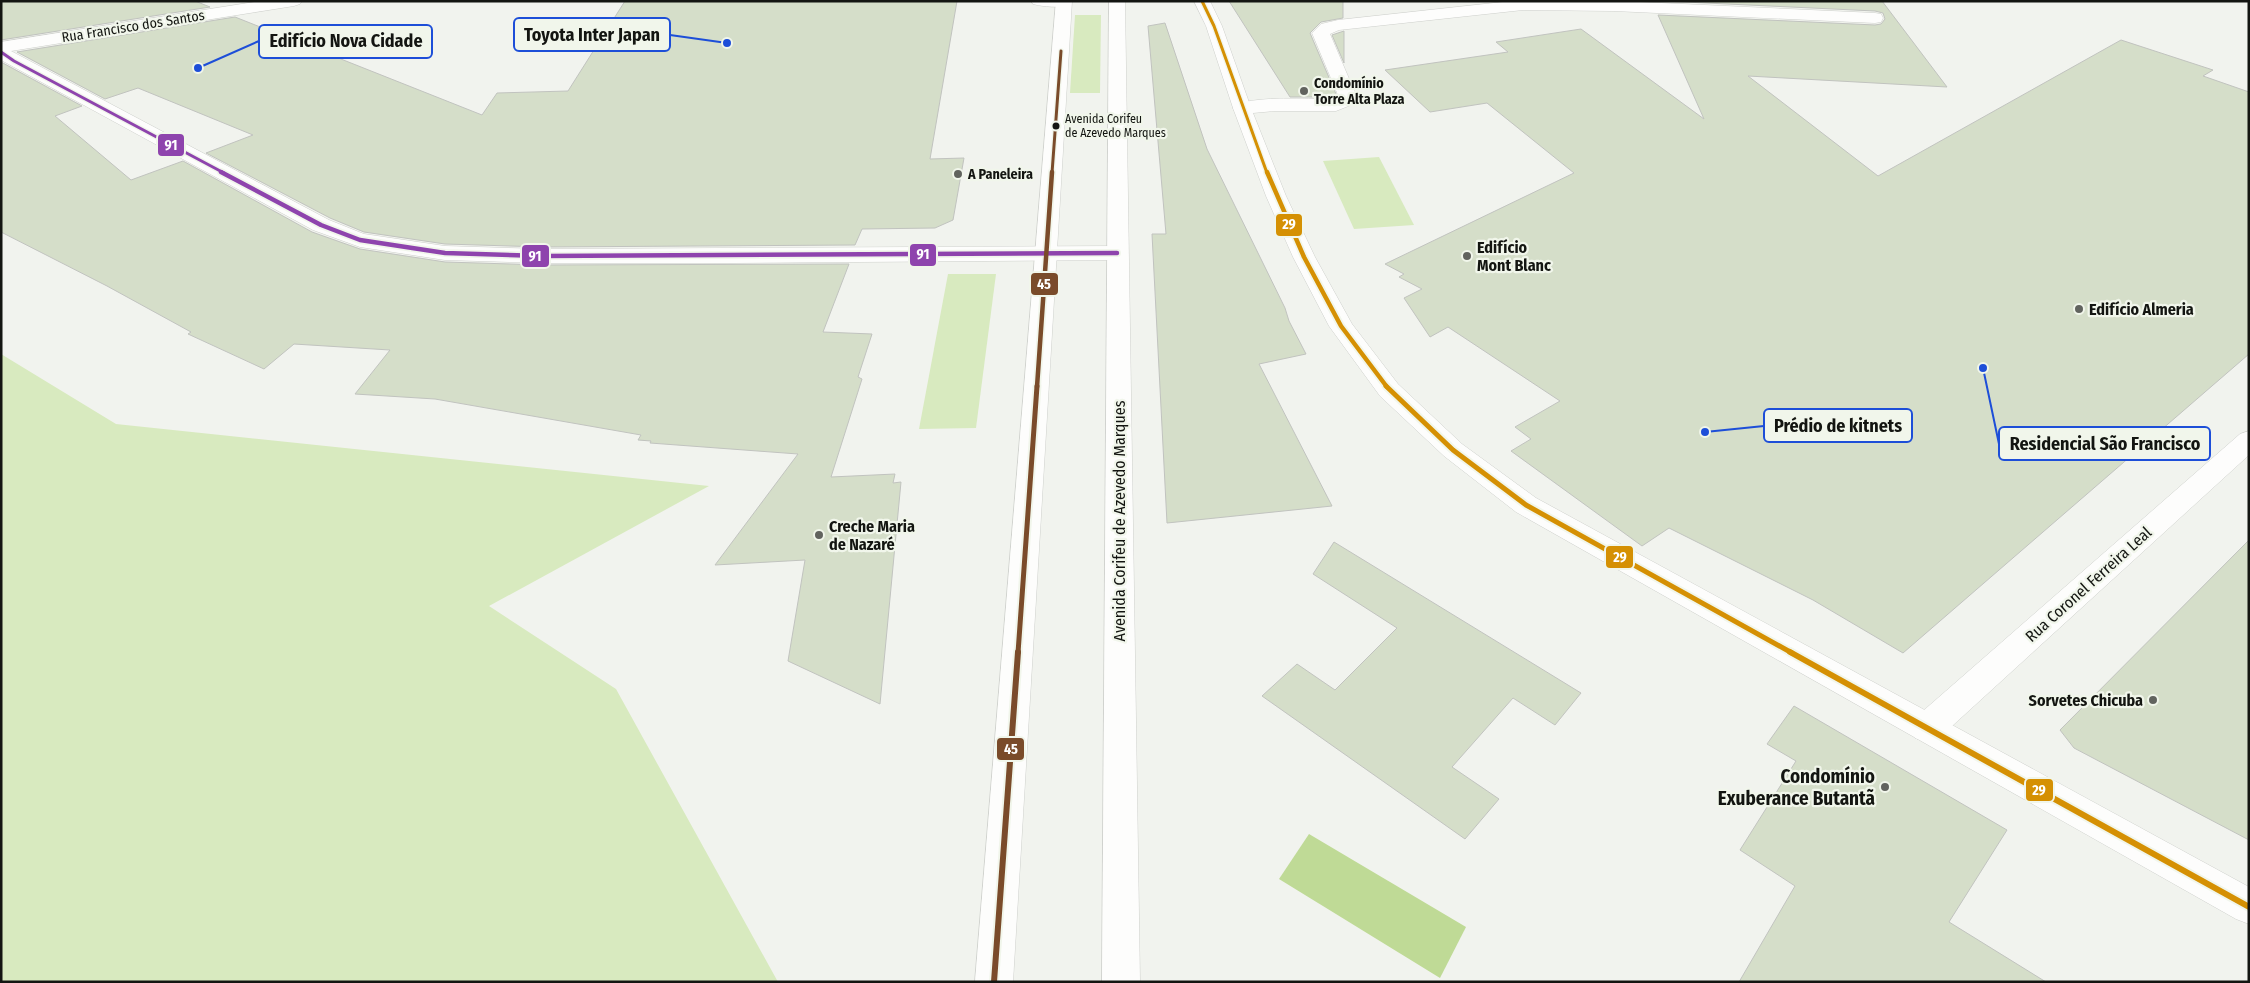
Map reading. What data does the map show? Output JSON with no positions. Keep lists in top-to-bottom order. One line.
{"streets":{"main road":["Rua Francisco dos Santos","Avenida Corifeu de Azevedo Marques","Rua Coronel Ferreira Leal"]},"places":["Toyota Inter Japan","Edifício Nova Cidade","Condomínio Torre Alta Plaza","Avenida Corifeu de Azevedo Marques","A Paneleira","Edifício Mont Blanc","Edifício Almeria","Residencial São Francisco","Prédio de kitnets","Creche Maria de Nazaré","Sorvetes Chicuba","Condomínio Exuberance Butantã"],"lines":["transit line 29","transit line 45","transit line 91"]}
